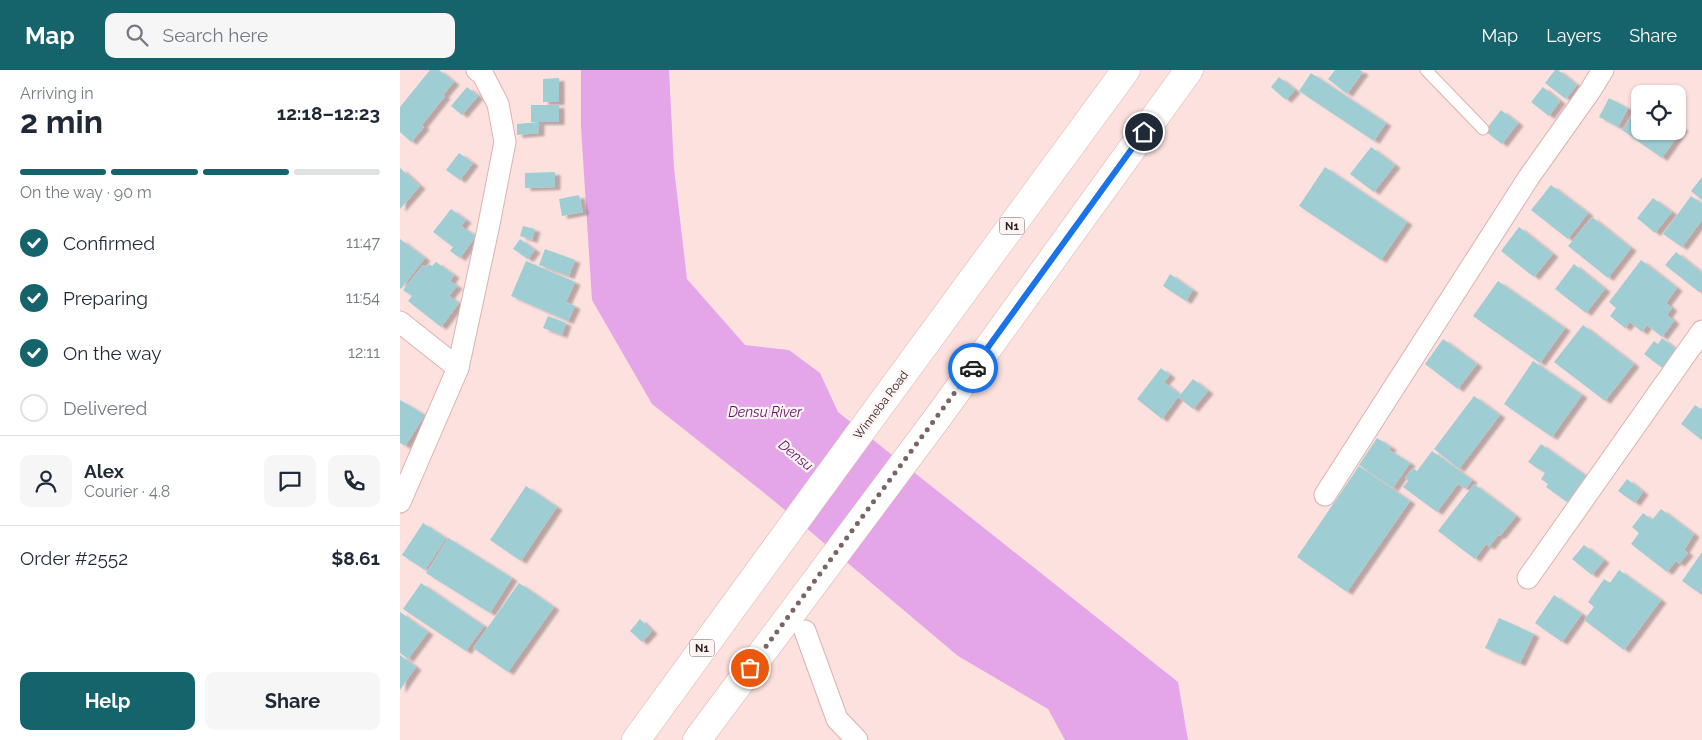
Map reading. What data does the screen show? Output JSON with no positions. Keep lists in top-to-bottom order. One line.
{"streets":{"highway":["N1","Winneba Road"]},"water":["Densu River","Densu"],"page":{"header":"Map","search":"Search here","nav":["Map","Layers","Share"],"heading":["2 min","Arriving in","12:18–12:23"],"panel":["Alex","Courier · 4.8","Order #2552","$8.61"],"bar":"On the way · 90 m","list":[["Confirmed","11:47"],["Preparing","11:54"],["On the way","12:11"],"Delivered"],"buttons":["Help","Share"]}}
